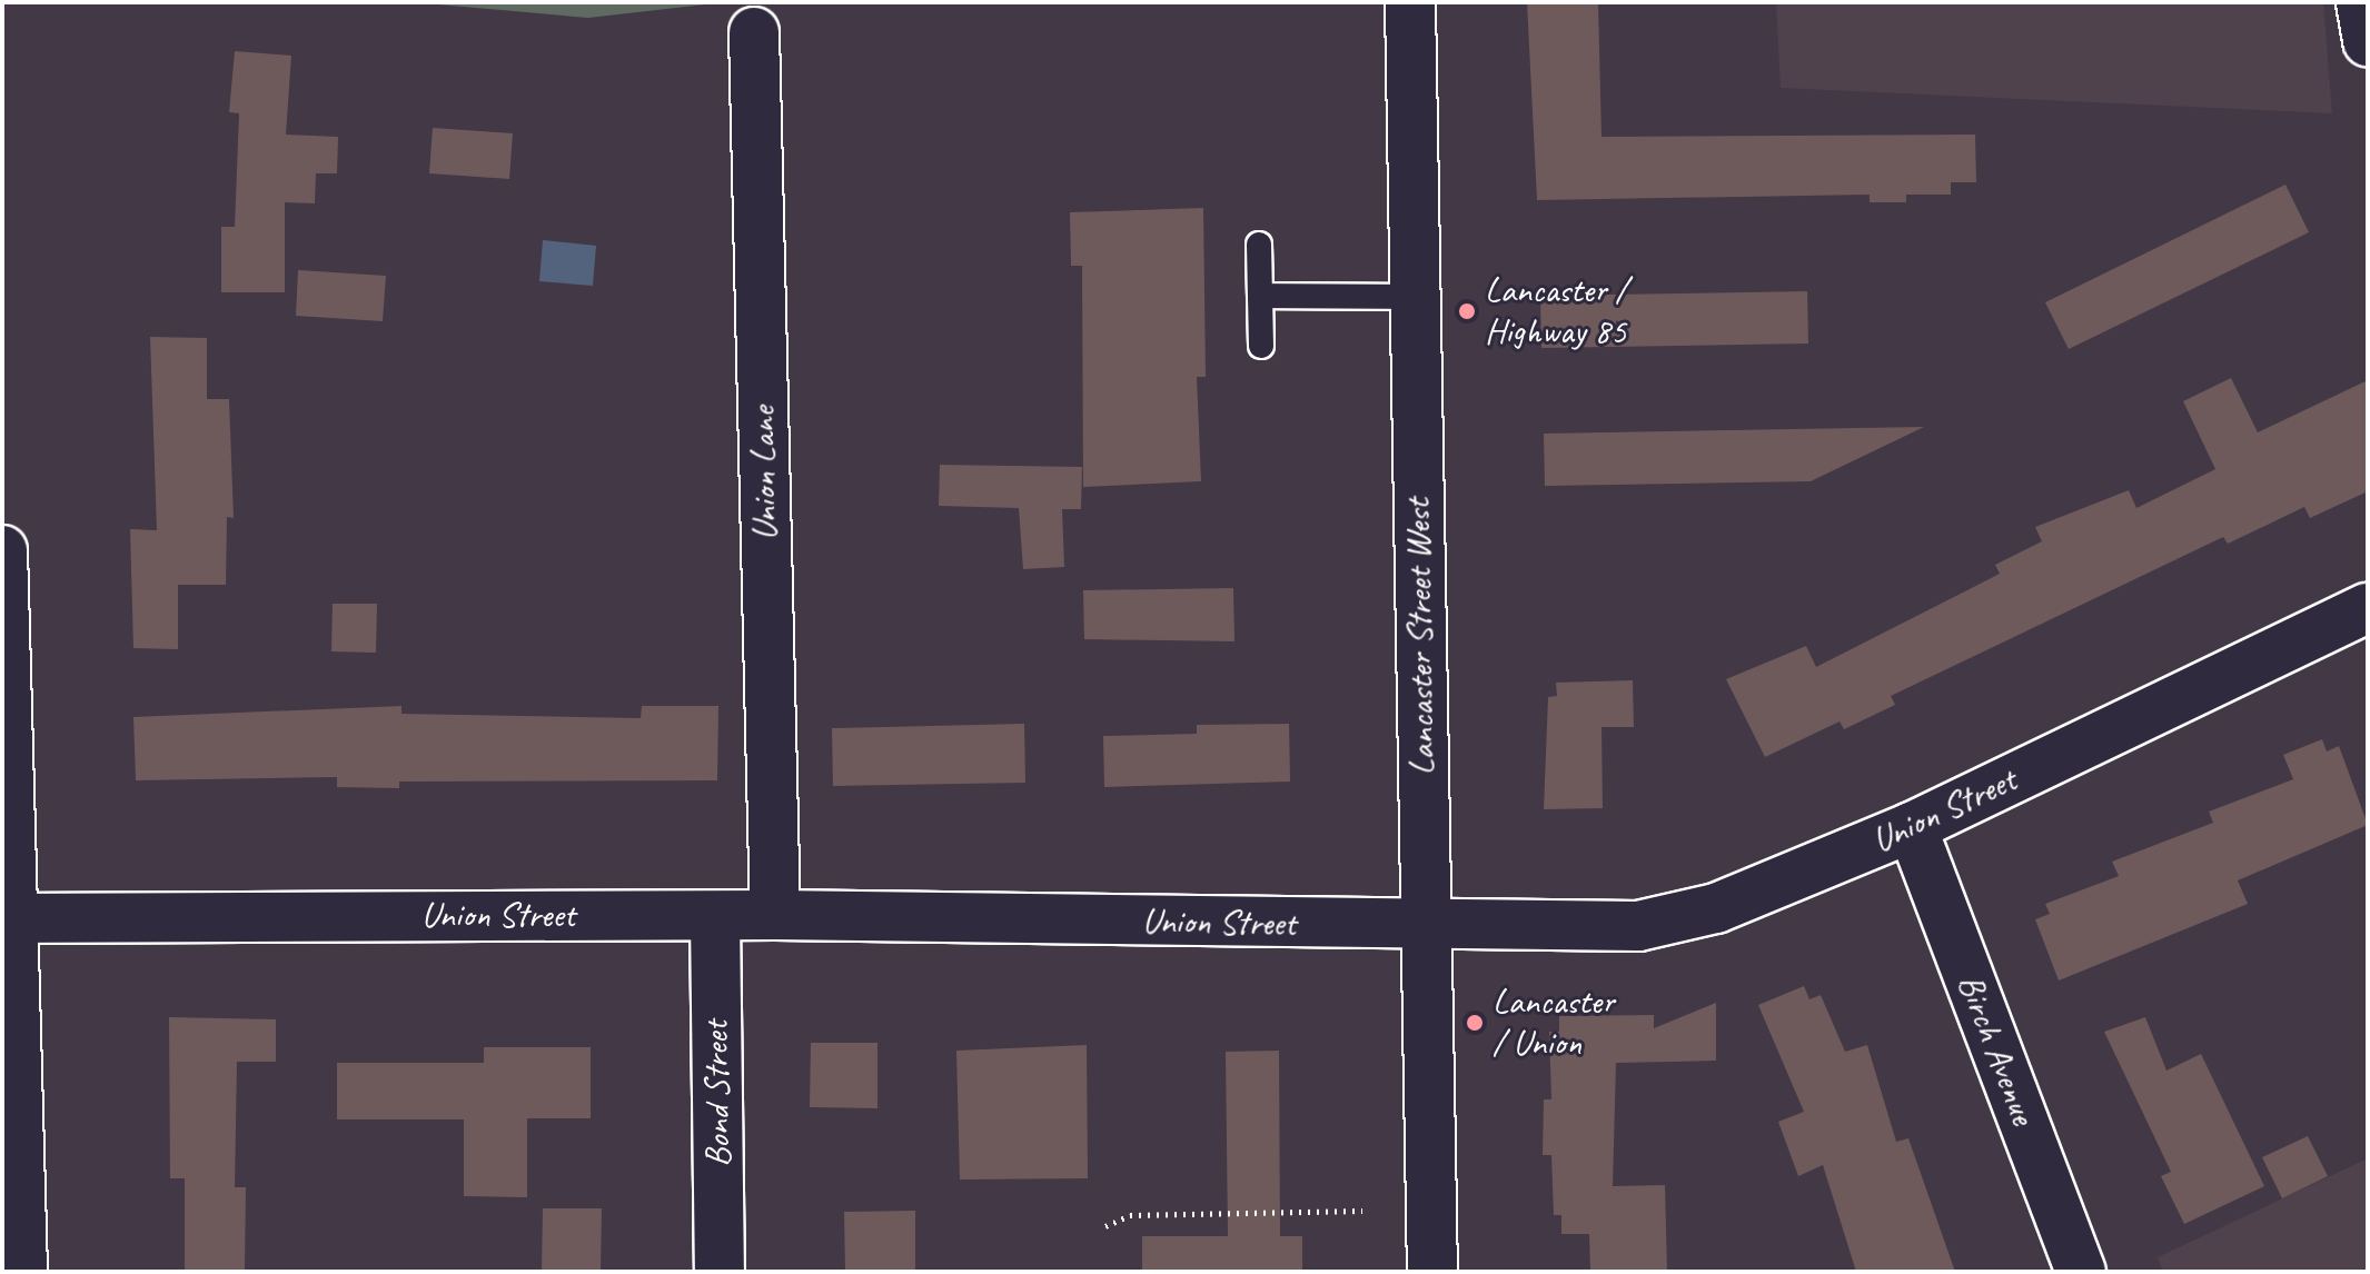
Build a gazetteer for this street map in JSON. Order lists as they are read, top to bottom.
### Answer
{
  "streets": {
    "street": [
      "Union Lane",
      "Lancaster Street West",
      "Union Street",
      "Birch Avenue",
      "Bond Street"
    ]
  },
  "crossings": [
    ["Union Lane", "Union Street"],
    ["Lancaster Street West", "Union Street"],
    ["Union Street", "Birch Avenue"],
    ["Union Street", "Bond Street"]
  ],
  "places": ["Lancaster / Highway 85", "Lancaster / Union"]
}
